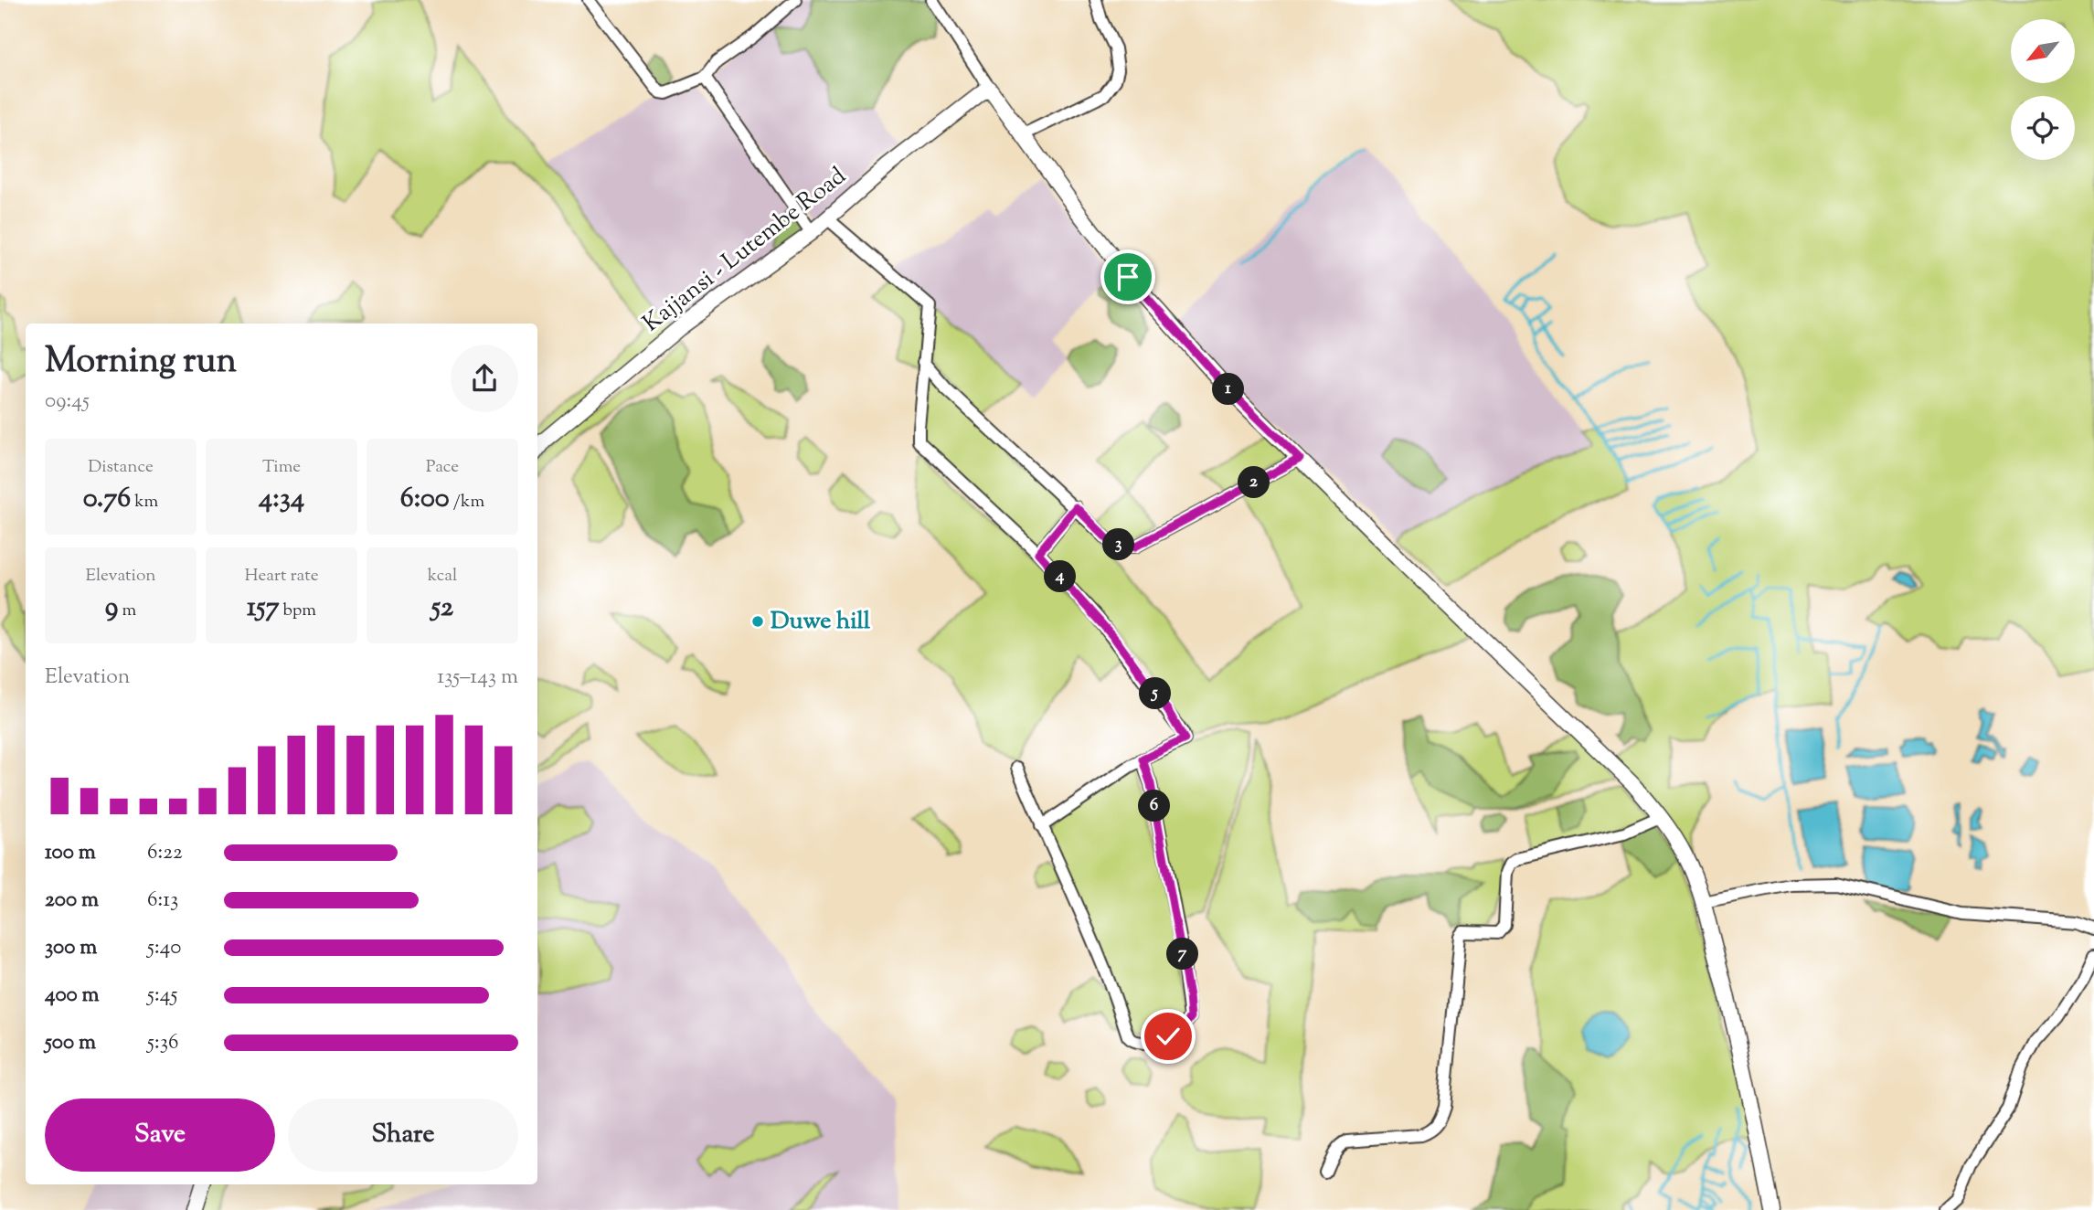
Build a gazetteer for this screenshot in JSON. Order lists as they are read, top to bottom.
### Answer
{
  "streets": {
    "street": ["Kajjansi - Lutembe Road"]
  },
  "places": ["Duwe hill"],
  "north": "bottom left",
  "page": {
    "heading": ["Morning run", "09:45"],
    "pins": [
      "1",
      "2",
      "3",
      "4",
      "5",
      "6",
      "7"
    ],
    "stats": [
      ["Distance", "0.76 km"],
      ["Time", "4:34"],
      ["Pace", "6:00 /km"],
      ["Elevation", "9 m"],
      ["Heart rate", "157 bpm"],
      ["kcal", "52"]
    ],
    "chart": ["Elevation", "135–143 m"],
    "list": [
      {
        "name": "100 m",
        "note": "6:22"
      },
      {
        "name": "200 m",
        "note": "6:13"
      },
      {
        "name": "300 m",
        "note": "5:40"
      },
      {
        "name": "400 m",
        "note": "5:45"
      },
      {
        "name": "500 m",
        "note": "5:36"
      }
    ],
    "buttons": ["Save", "Share"]
  }
}
